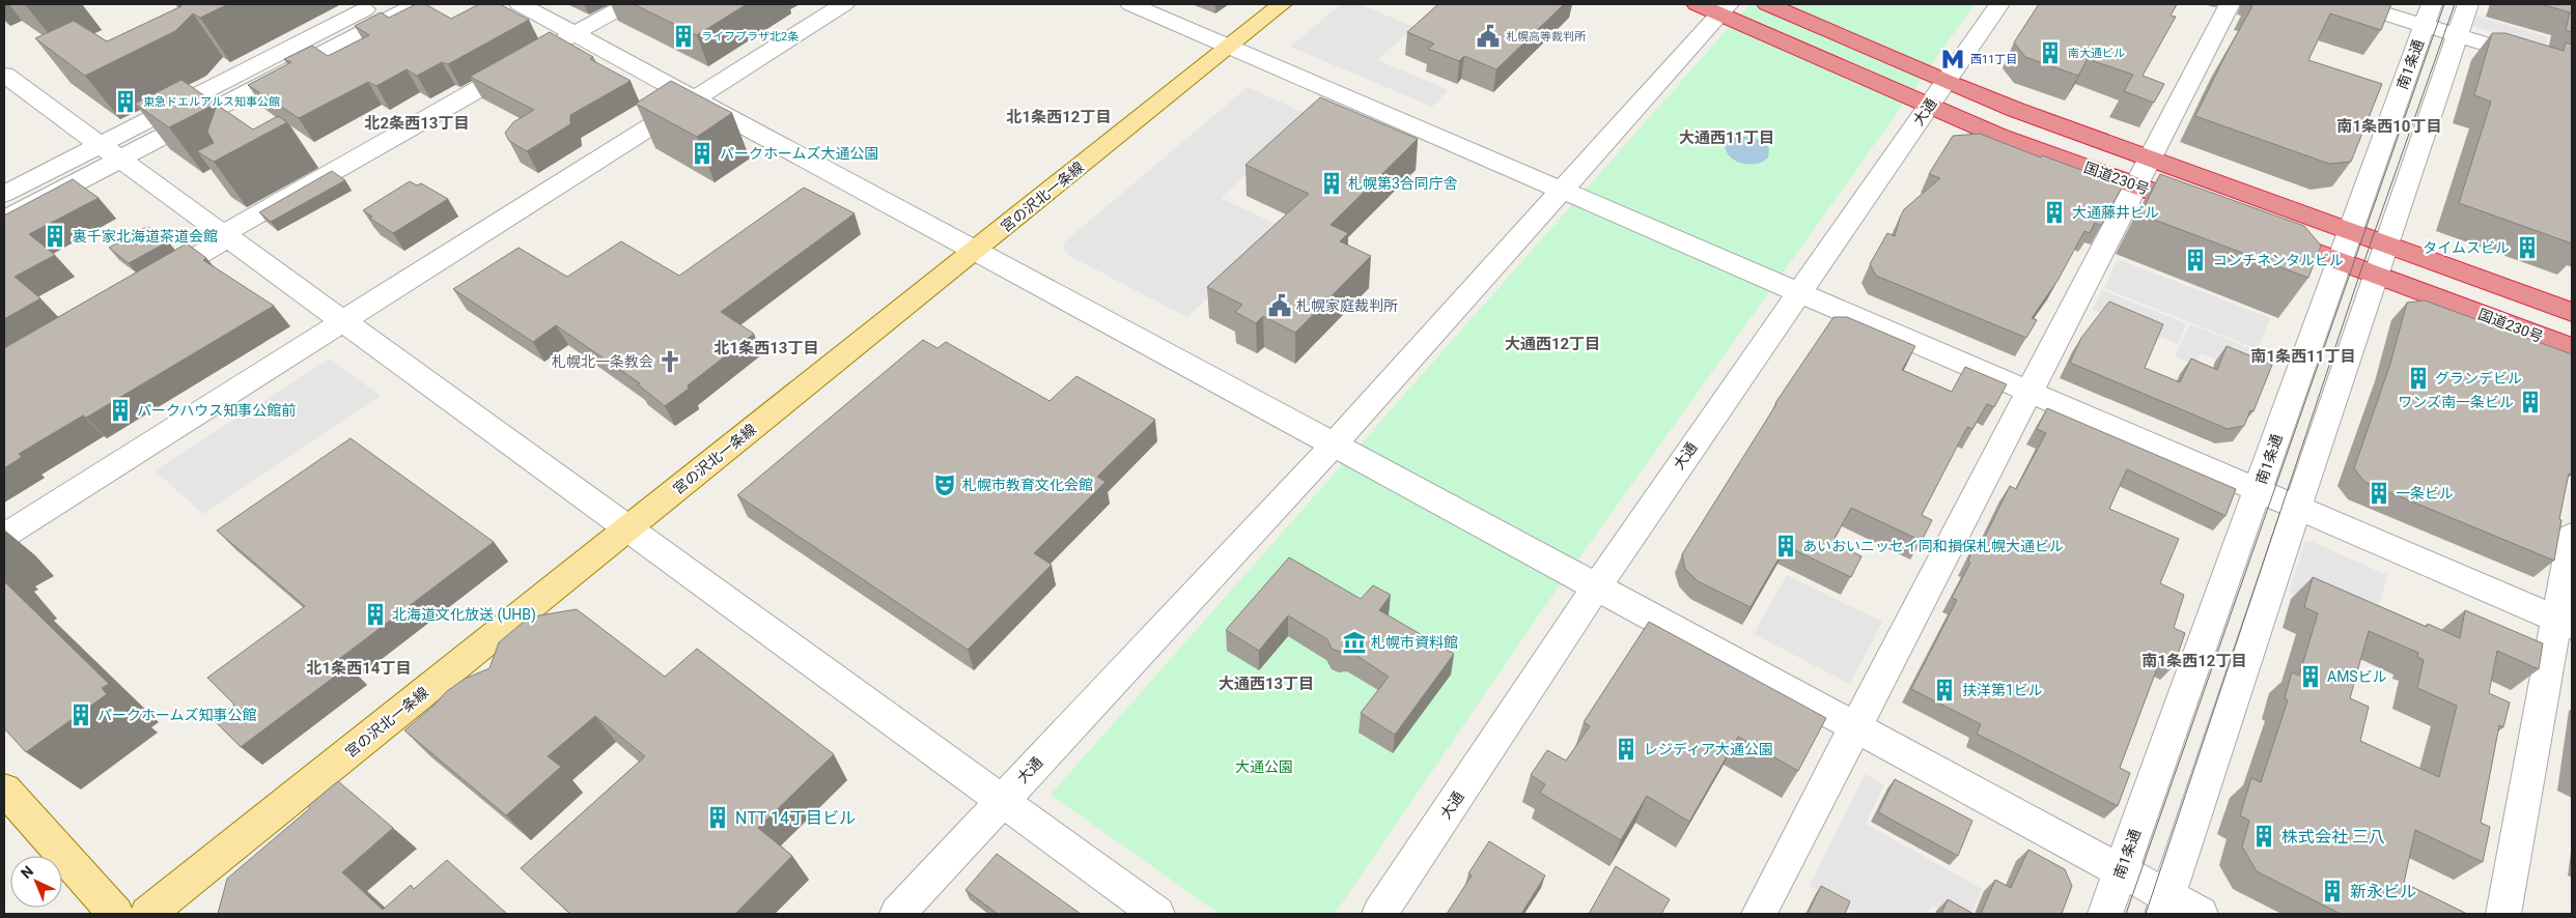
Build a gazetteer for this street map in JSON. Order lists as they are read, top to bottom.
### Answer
{
  "streets": {
    "highway": ["国道230号"],
    "main road": ["宮の沢北一条線"],
    "street": ["南1条通", "大通"]
  },
  "crossings": [
    ["南1条通", "国道230号"],
    ["大通", "国道230号"]
  ],
  "districts": [
    "北1条西12丁目",
    "北2条西13丁目",
    "南1条西10丁目",
    "大通西11丁目",
    "大通西12丁目",
    "北1条西13丁目",
    "南1条西11丁目",
    "南1条西12丁目",
    "北1条西14丁目",
    "大通西13丁目"
  ],
  "parks": ["大通公園"],
  "places": {
    "building": [
      "ライフプラザ北2条",
      "南大通ビル",
      "東急ドエルアルス知事公館",
      "パークホームズ大通公園",
      "札幌第3合同庁舎",
      "大通藤井ビル",
      "裏千家北海道茶道会館",
      "タイムスビル",
      "コンチネンタルビル",
      "グランデビル",
      "ワンズ南一条ビル",
      "パークハウス知事公館前",
      "一条ビル",
      "あいおいニッセイ同和損保札幌大通ビル",
      "北海道文化放送 (UHB)",
      "AMSビル",
      "扶洋第1ビル",
      "パークホームズ知事公館",
      "レジディア大通公園",
      "NTT 14丁目ビル",
      "株式会社 三八",
      "新永ビル"
    ],
    "public building": ["札幌高等裁判所", "札幌家庭裁判所"],
    "metro station": ["西11丁目"],
    "church": ["札幌北一条教会"],
    "theatre": ["札幌市教育文化会館"],
    "museum": ["札幌市資料館"]
  },
  "north": "top left"
}
